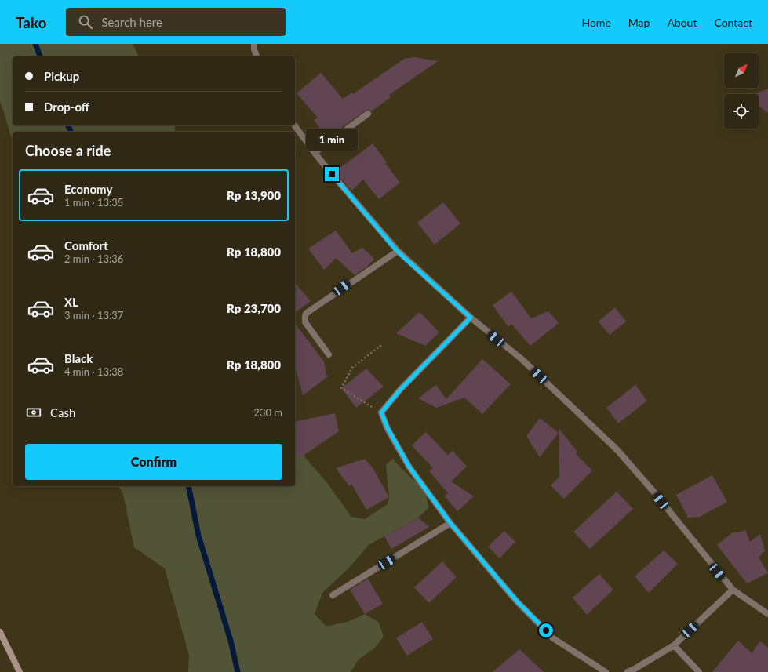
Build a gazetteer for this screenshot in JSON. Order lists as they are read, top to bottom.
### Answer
{
  "north": "top right",
  "page": {
    "header": "Tako",
    "search": "Search here",
    "nav": [
      "Home",
      "Map",
      "About",
      "Contact"
    ],
    "banner": ["Pickup", "Drop-off"],
    "bubble": "1 min",
    "heading": "Choose a ride",
    "list": [
      {
        "name": "Economy",
        "note": "1 min · 13:35",
        "value": "Rp 13,900"
      },
      {
        "name": "Comfort",
        "note": "2 min · 13:36",
        "value": "Rp 18,800"
      },
      {
        "name": "XL",
        "note": "3 min · 13:37",
        "value": "Rp 23,700"
      },
      {
        "name": "Black",
        "note": "4 min · 13:38",
        "value": "Rp 18,800"
      }
    ],
    "pay": ["Cash", "230 m"],
    "buttons": "Confirm"
  }
}
